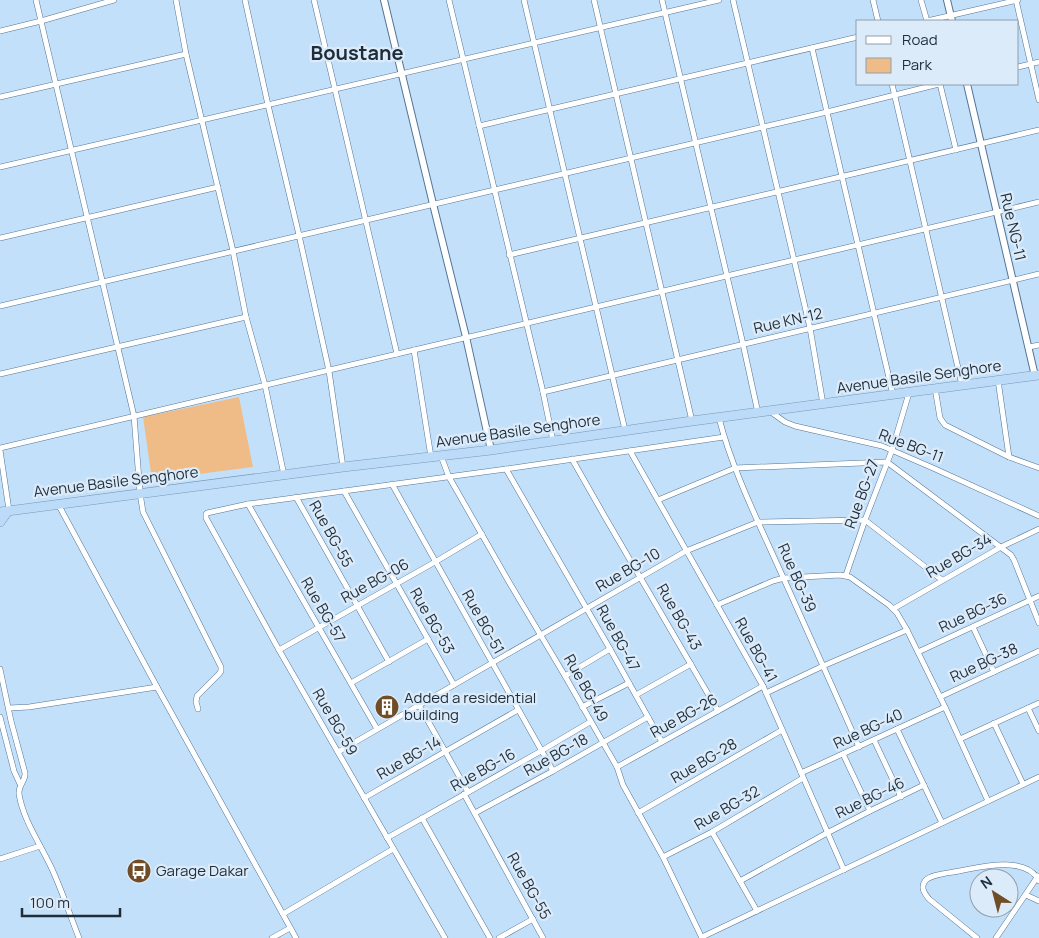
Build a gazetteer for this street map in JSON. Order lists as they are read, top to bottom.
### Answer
{
  "streets": {
    "highway": ["Avenue Basile Senghore"],
    "street": [
      "Rue NG-11",
      "Rue KN-12",
      "Rue BG-11",
      "Rue BG-27",
      "Rue BG-55",
      "Rue BG-34",
      "Rue BG-10",
      "Rue BG-39",
      "Rue BG-06",
      "Rue BG-57",
      "Rue BG-36",
      "Rue BG-43",
      "Rue BG-53",
      "Rue BG-51",
      "Rue BG-47",
      "Rue BG-41",
      "Rue BG-38",
      "Rue BG-49",
      "Rue BG-26",
      "Rue BG-59",
      "Rue BG-40",
      "Rue BG-18",
      "Rue BG-14",
      "Rue BG-28",
      "Rue BG-16",
      "Rue BG-46",
      "Rue BG-32"
    ]
  },
  "crossings": [
    ["Rue NG-11", "Rue KN-12"],
    ["Rue NG-11", "Avenue Basile Senghore"],
    ["Avenue Basile Senghore", "Rue BG-11"],
    ["Avenue Basile Senghore", "Rue BG-27"],
    ["Avenue Basile Senghore", "Rue BG-39"],
    ["Avenue Basile Senghore", "Rue BG-49"],
    ["Rue BG-11", "Rue BG-27"],
    ["Rue BG-27", "Rue BG-10"],
    ["Rue BG-55", "Rue BG-10"],
    ["Rue BG-55", "Rue BG-06"],
    ["Rue BG-55", "Rue BG-18"],
    ["Rue BG-55", "Rue BG-14"],
    ["Rue BG-55", "Rue BG-16"],
    ["Rue BG-10", "Rue BG-39"],
    ["Rue BG-10", "Rue BG-57"],
    ["Rue BG-10", "Rue BG-43"],
    ["Rue BG-10", "Rue BG-53"],
    ["Rue BG-10", "Rue BG-51"],
    ["Rue BG-10", "Rue BG-47"],
    ["Rue BG-10", "Rue BG-41"],
    ["Rue BG-10", "Rue BG-49"],
    ["Rue BG-10", "Rue BG-59"],
    ["Rue BG-39", "Rue BG-40"],
    ["Rue BG-06", "Rue BG-57"],
    ["Rue BG-06", "Rue BG-53"],
    ["Rue BG-06", "Rue BG-51"],
    ["Rue BG-06", "Rue BG-49"],
    ["Rue BG-06", "Rue BG-59"],
    ["Rue BG-57", "Rue BG-59"],
    ["Rue BG-43", "Rue BG-26"],
    ["Rue BG-51", "Rue BG-18"],
    ["Rue BG-51", "Rue BG-14"],
    ["Rue BG-51", "Rue BG-16"],
    ["Rue BG-47", "Rue BG-26"],
    ["Rue BG-47", "Rue BG-18"],
    ["Rue BG-41", "Rue BG-26"],
    ["Rue BG-41", "Rue BG-40"],
    ["Rue BG-41", "Rue BG-28"],
    ["Rue BG-41", "Rue BG-46"],
    ["Rue BG-41", "Rue BG-32"],
    ["Rue BG-49", "Rue BG-26"],
    ["Rue BG-49", "Rue BG-18"],
    ["Rue BG-49", "Rue BG-28"],
    ["Rue BG-49", "Rue BG-16"],
    ["Rue BG-49", "Rue BG-32"],
    ["Rue BG-59", "Rue BG-14"],
    ["Rue BG-59", "Rue BG-16"],
    ["Rue BG-40", "Rue BG-32"]
  ],
  "districts": ["Boustane"],
  "places": {
    "building": ["Added a residential building"],
    "bus stop": ["Garage Dakar"]
  },
  "legend": ["Road", "Park"],
  "scale_bar": "100 m",
  "north": "top left"
}
